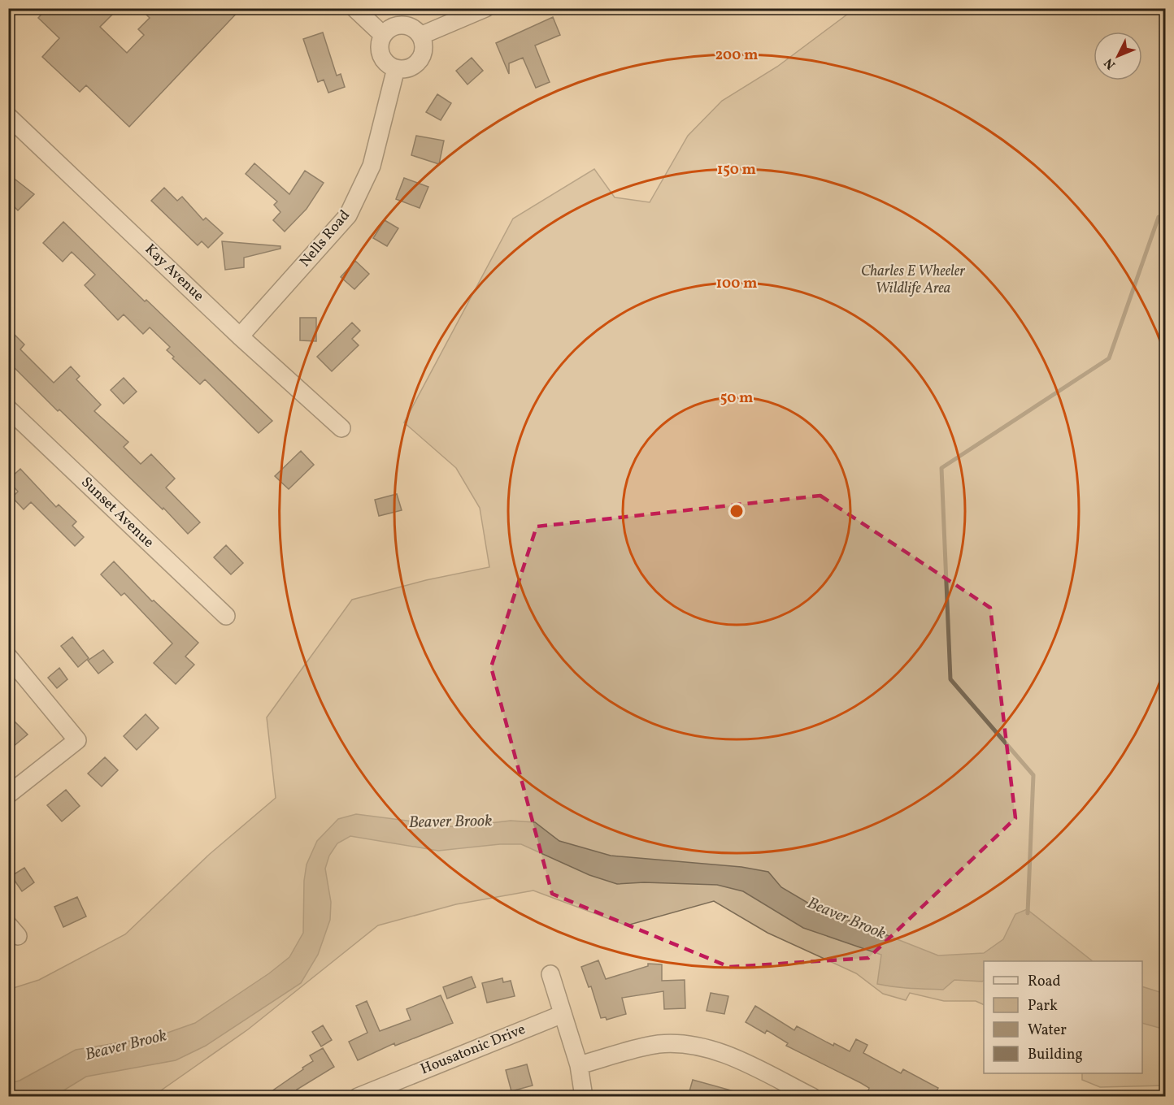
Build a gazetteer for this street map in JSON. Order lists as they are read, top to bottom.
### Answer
{
  "streets": {
    "street": [
      "Nells Road",
      "Kay Avenue",
      "Sunset Avenue",
      "Housatonic Drive"
    ]
  },
  "crossings": [
    ["Nells Road", "Kay Avenue"]
  ],
  "water": ["Beaver Brook"],
  "parks": ["Charles E Wheeler Wildlife Area"],
  "legend": [
    "Road",
    "Park",
    "Water",
    "Building"
  ],
  "north": "bottom left",
  "rings": [
    "200 m",
    "150 m",
    "100 m",
    "50 m"
  ]
}
